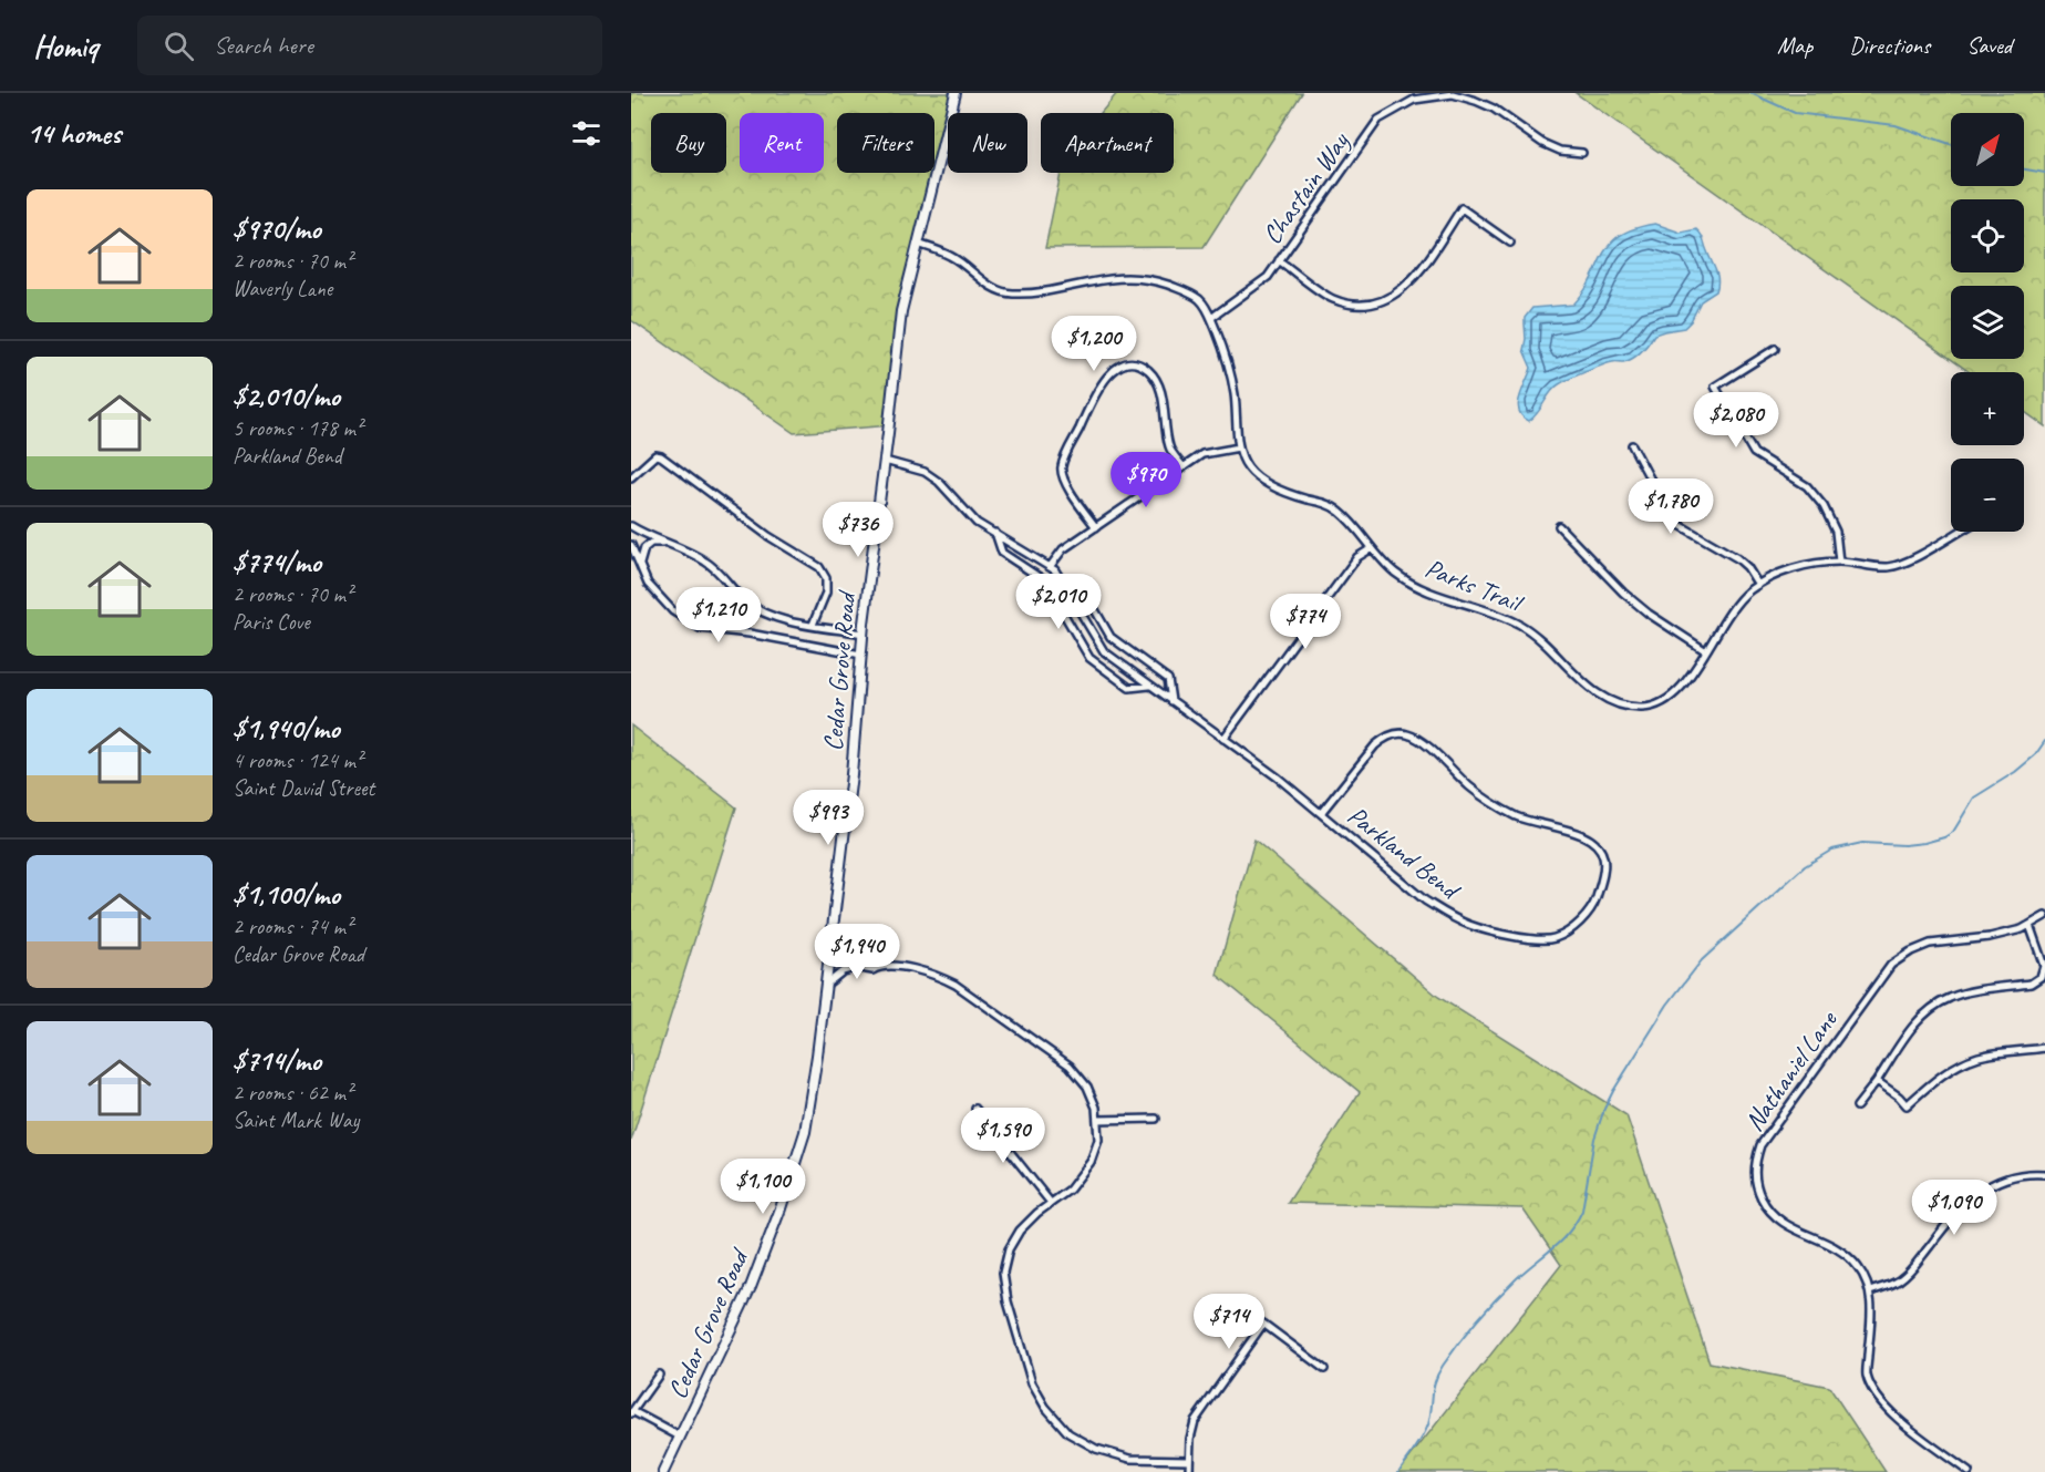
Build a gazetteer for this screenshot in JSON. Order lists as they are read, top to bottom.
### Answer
{
  "streets": {
    "main road": ["Cedar Grove Road"],
    "street": [
      "Chastain Way",
      "Parks Trail",
      "Parkland Bend",
      "Nathaniel Lane"
    ]
  },
  "crossings": [
    ["Chastain Way", "Parks Trail"],
    ["Parks Trail", "Cedar Grove Road"],
    ["Cedar Grove Road", "Parkland Bend"]
  ],
  "north": "top right",
  "page": {
    "header": "Homiq",
    "search": "Search here",
    "nav": ["Map", "Directions", "Saved"],
    "heading": "14 homes",
    "map_buttons": ["+", "−"],
    "chip": [
      "Buy",
      "Rent",
      "Filters",
      "New",
      "Apartment"
    ],
    "list": [
      {
        "name": "$970/mo",
        "note": "2 rooms · 70 m² · Waverly Lane"
      },
      {
        "name": "$2,010/mo",
        "note": "5 rooms · 178 m² · Parkland Bend"
      },
      {
        "name": "$774/mo",
        "note": "2 rooms · 70 m² · Paris Cove"
      },
      {
        "name": "$1,940/mo",
        "note": "4 rooms · 124 m² · Saint David Street"
      },
      {
        "name": "$1,100/mo",
        "note": "2 rooms · 74 m² · Cedar Grove Road"
      },
      {
        "name": "$714/mo",
        "note": "2 rooms · 62 m² · Saint Mark Way"
      }
    ],
    "price": [
      "$1,200",
      "$2,080",
      "$970",
      "$1,780",
      "$736",
      "$2,010",
      "$1,210",
      "$774",
      "$993",
      "$1,940",
      "$1,590",
      "$1,100",
      "$1,090",
      "$714"
    ]
  }
}
